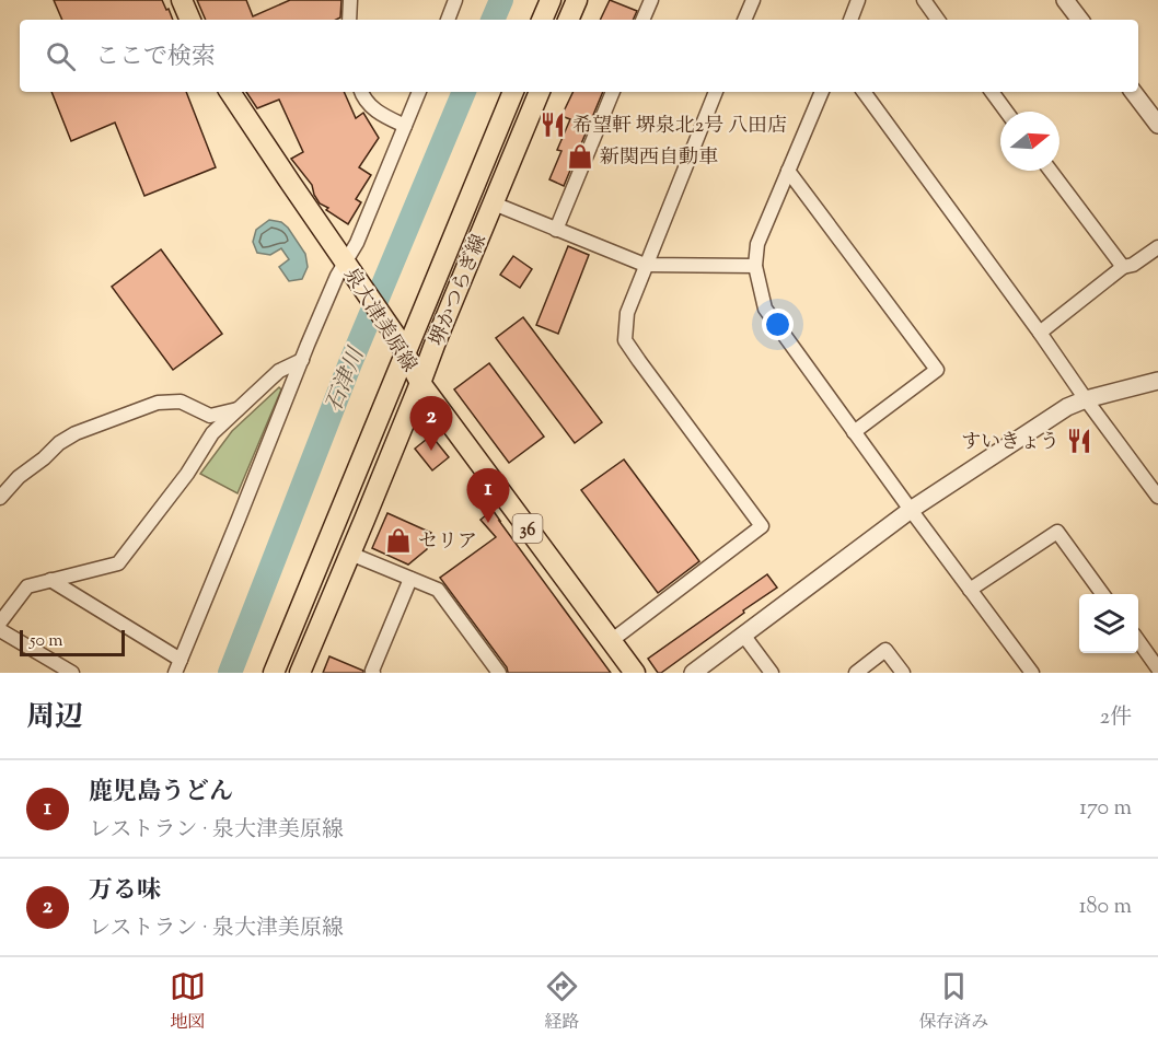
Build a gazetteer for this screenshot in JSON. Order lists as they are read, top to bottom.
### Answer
{
  "streets": {
    "main road": ["堺かつらぎ線", "泉大津美原線", "36"]
  },
  "crossings": [
    ["堺かつらぎ線", "泉大津美原線"]
  ],
  "water": ["石津川"],
  "places": {
    "restaurant": ["希望軒 堺泉北2号 八田店", "すいきょう"],
    "shop": ["新関西自動車", "セリア"]
  },
  "scale_bar": "50 m",
  "north": "right",
  "page": {
    "search": "ここで検索",
    "pins": ["2", "1"],
    "scale": "50 m",
    "heading": ["周辺", "2件"],
    "list": [
      {
        "mark": "1",
        "name": "鹿児島うどん",
        "note": "レストラン · 泉大津美原線",
        "value": "170 m"
      },
      {
        "mark": "2",
        "name": "万る味",
        "note": "レストラン · 泉大津美原線",
        "value": "180 m"
      }
    ],
    "nav": ["地図", "経路", "保存済み"]
  }
}
